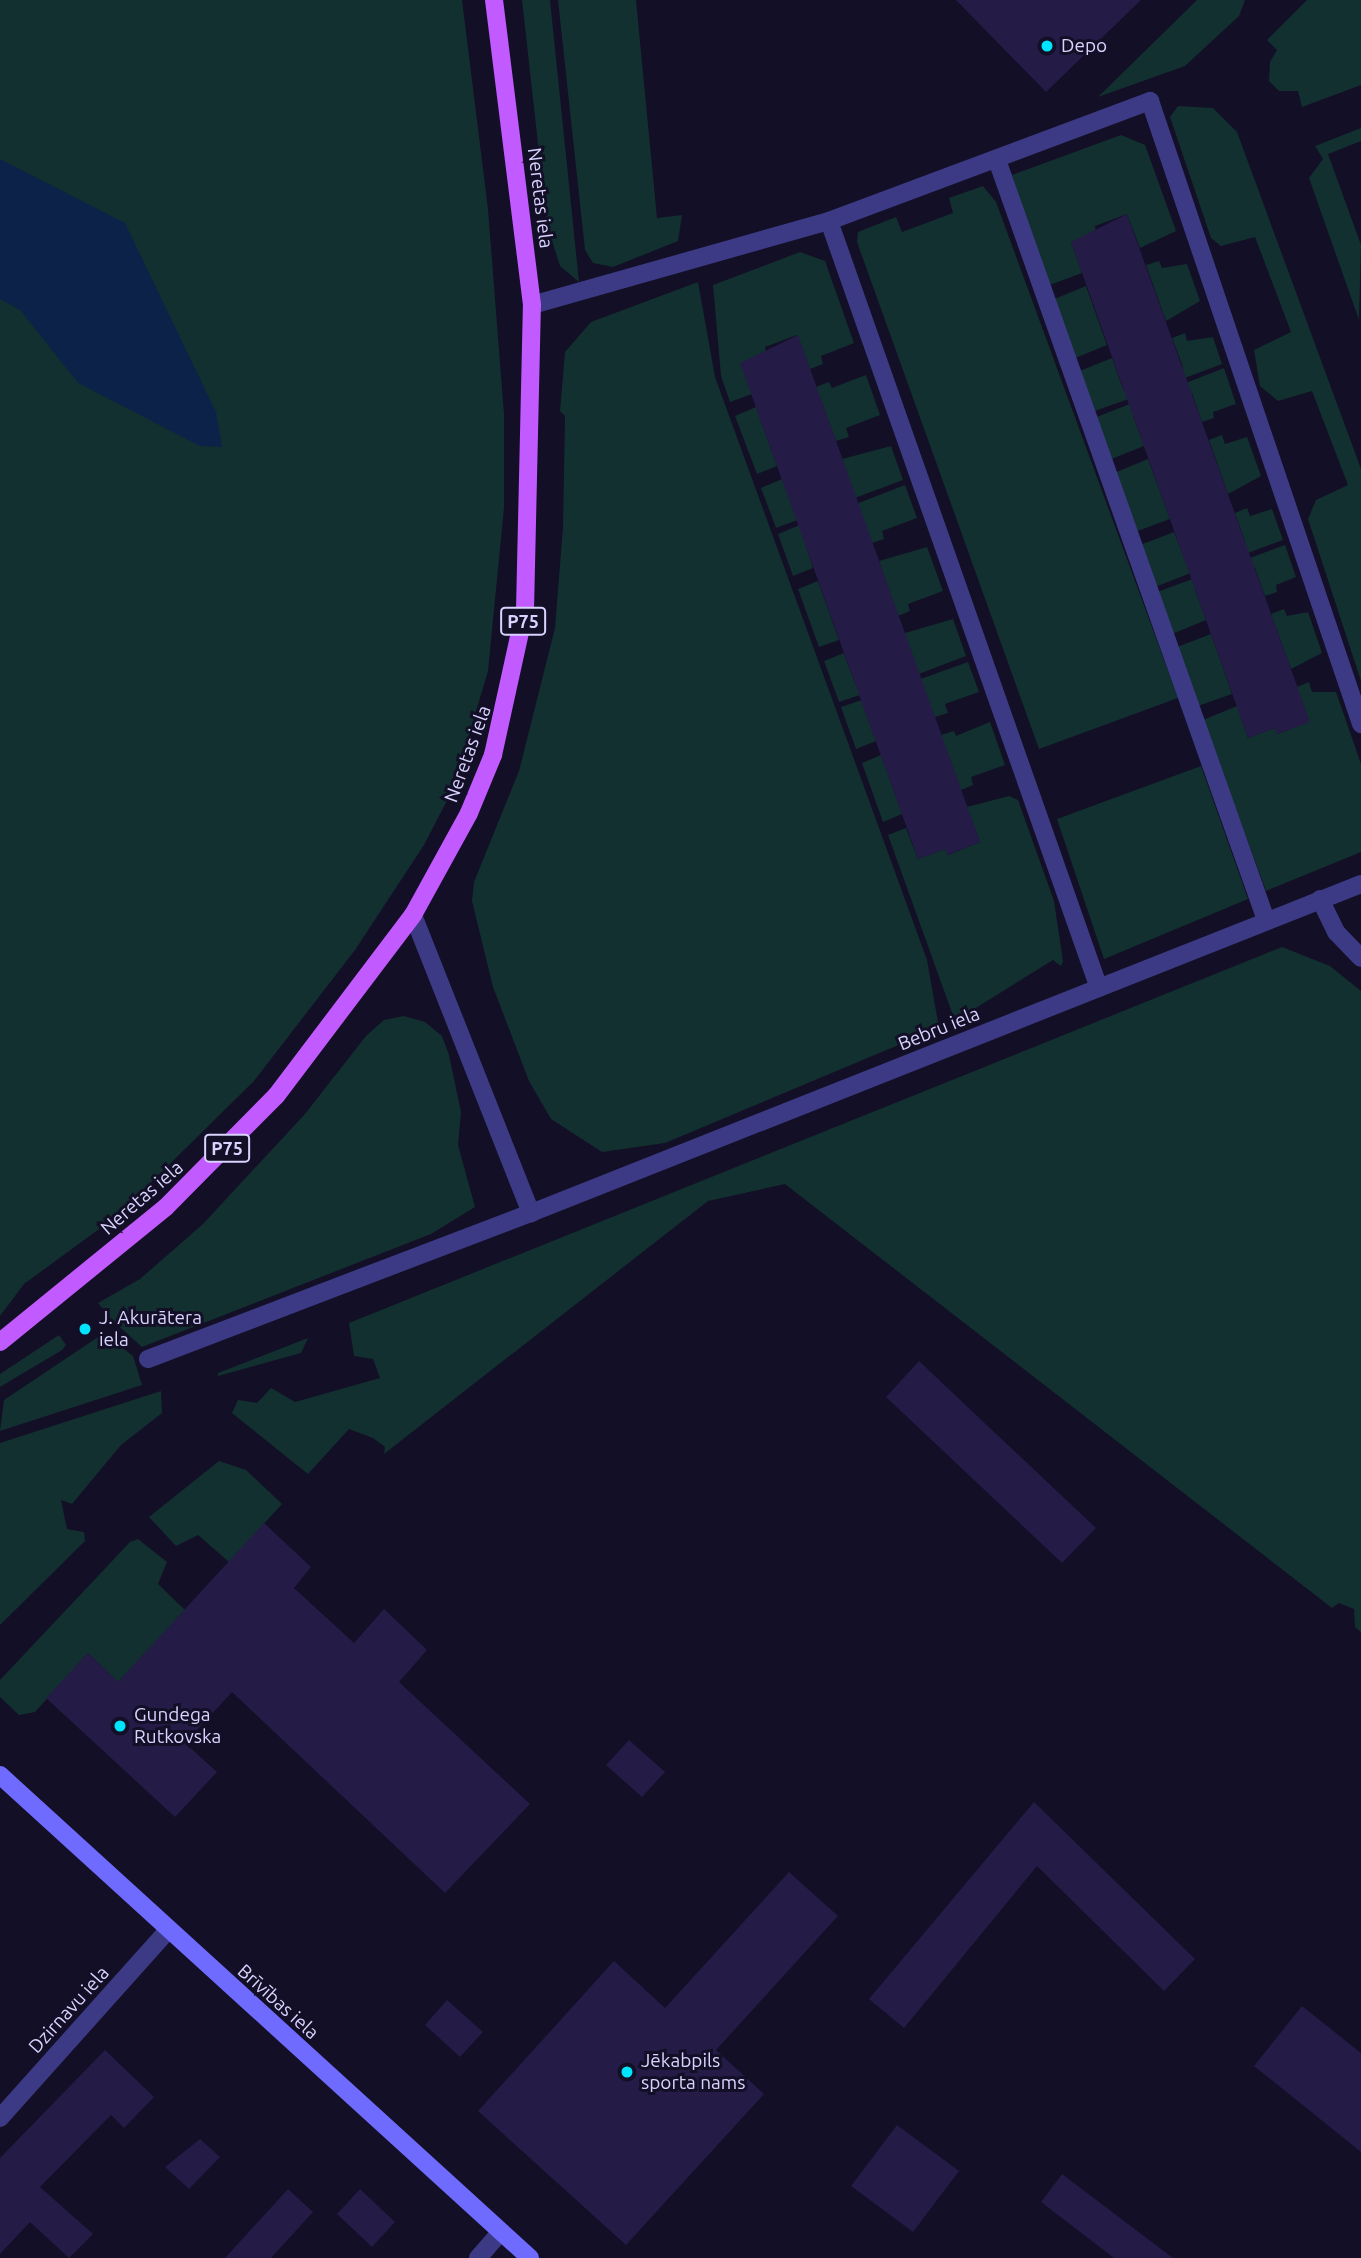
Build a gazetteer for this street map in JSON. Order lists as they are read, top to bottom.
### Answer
{
  "streets": {
    "main road": ["Neretas iela", "P75", "Brīvības iela"],
    "street": ["Bebru iela", "Dzirnavu iela"]
  },
  "crossings": [
    ["Brīvības iela", "Dzirnavu iela"]
  ],
  "places": [
    "Depo",
    "J. Akurātera iela",
    "Gundega Rutkovska",
    "Jēkabpils sporta nams"
  ]
}
